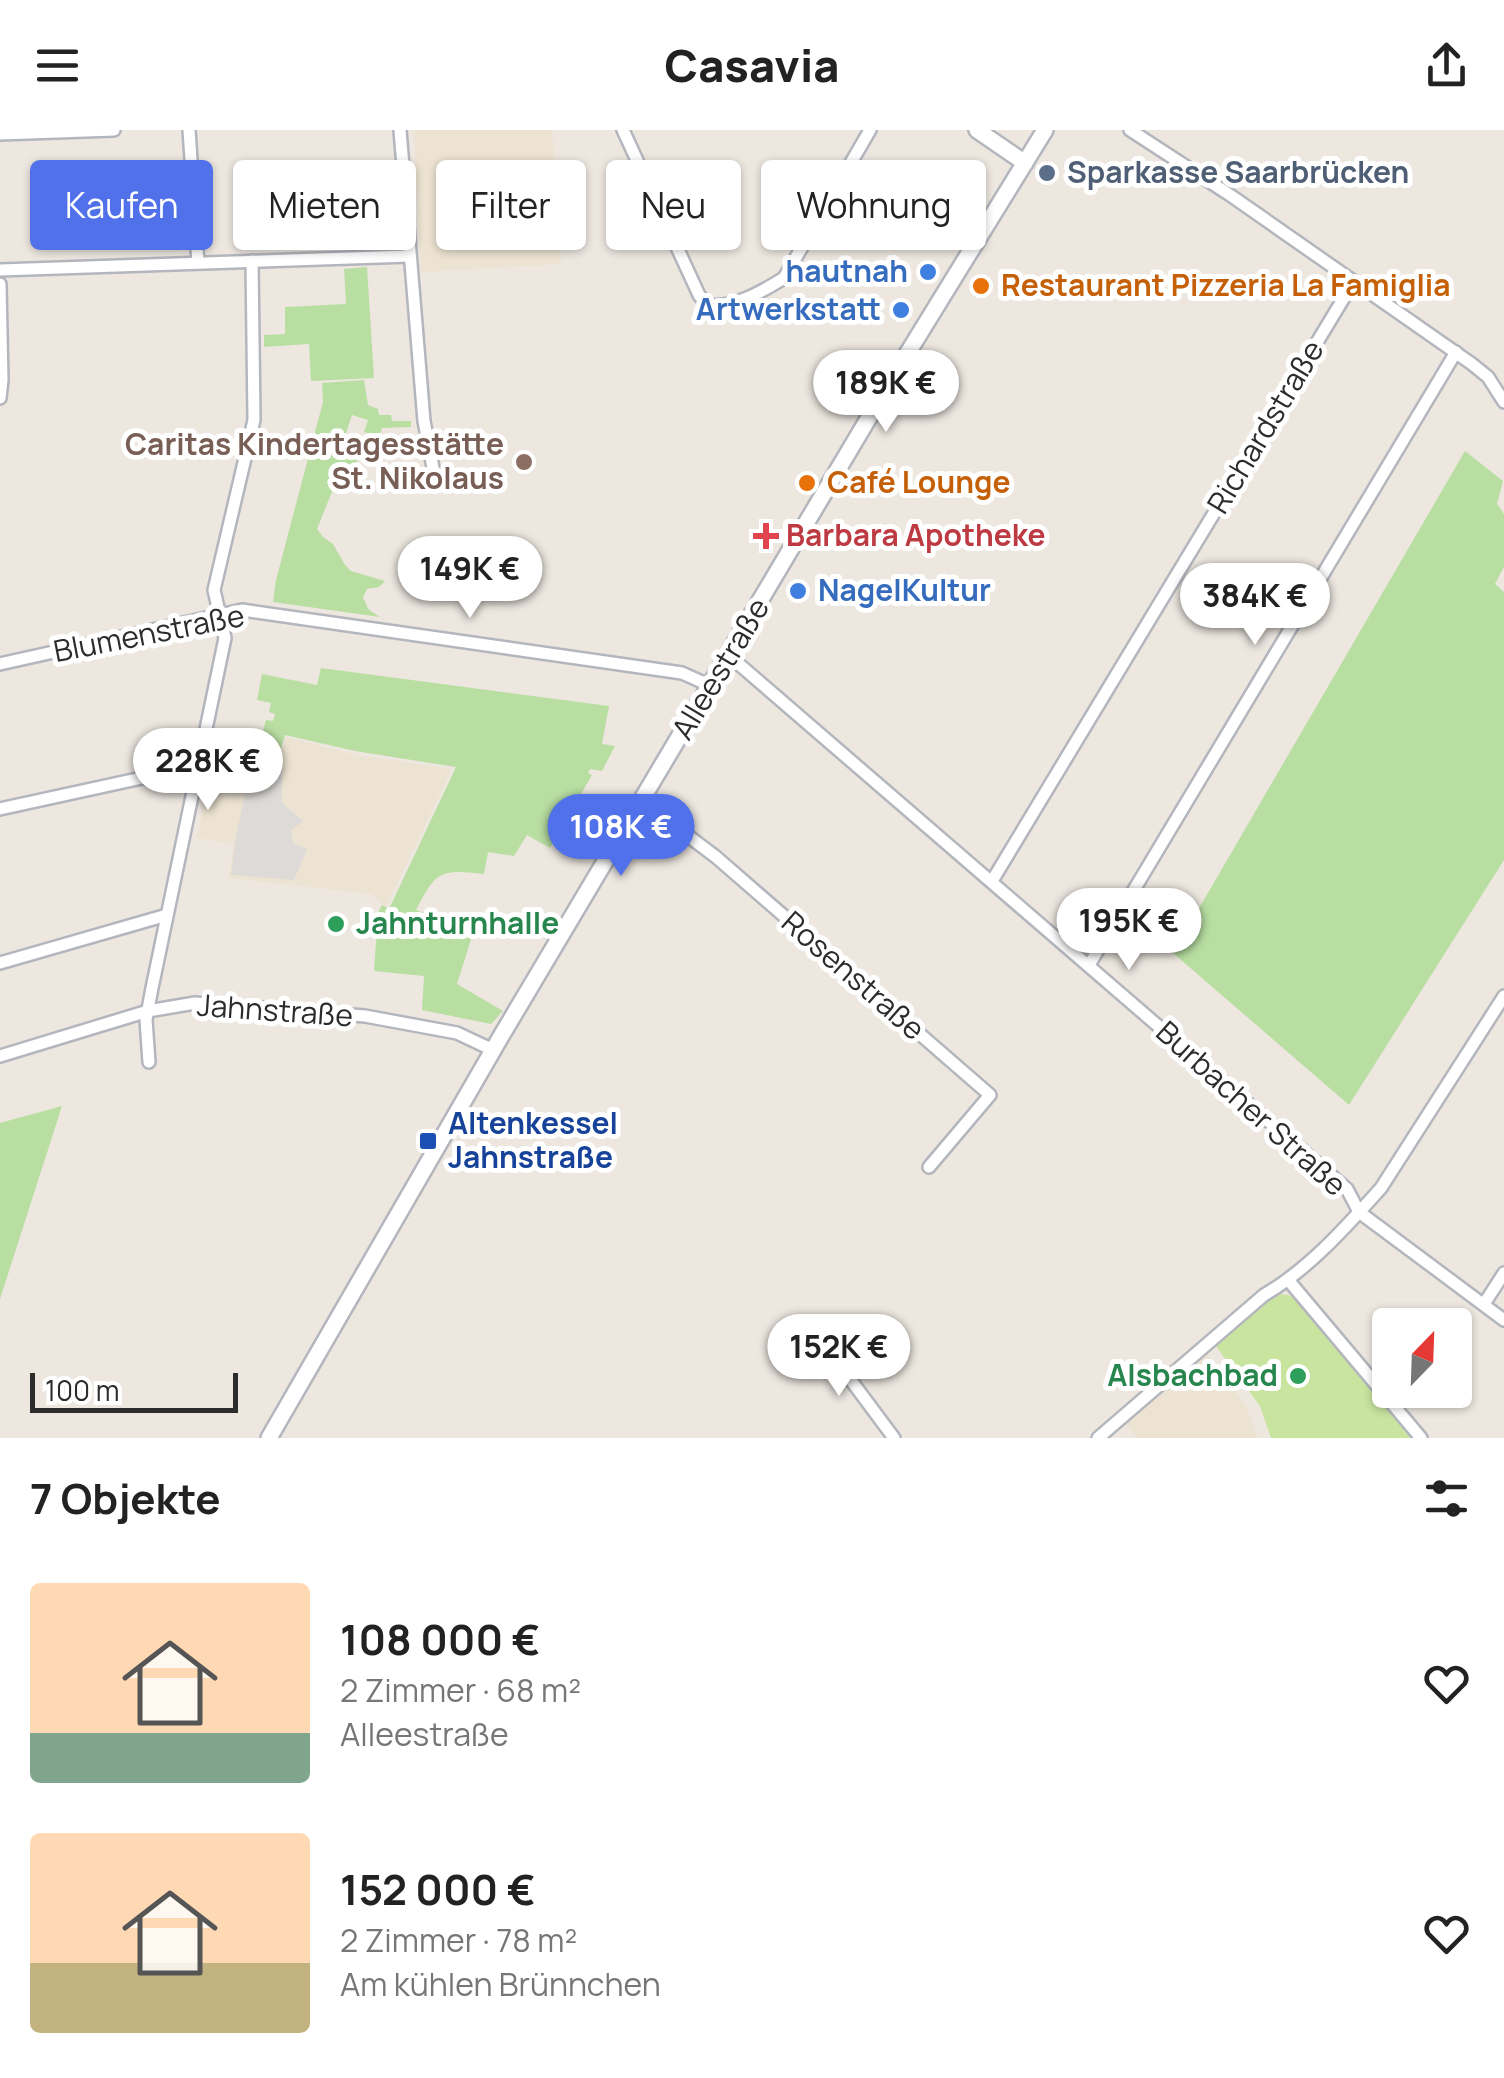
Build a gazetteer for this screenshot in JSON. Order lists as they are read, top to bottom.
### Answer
{
  "streets": {
    "street": [
      "Richardstraße",
      "Blumenstraße",
      "Alleestraße",
      "Rosenstraße",
      "Jahnstraße",
      "Burbacher Straße"
    ]
  },
  "crossings": [
    ["Richardstraße", "Burbacher Straße"],
    ["Blumenstraße", "Alleestraße"],
    ["Alleestraße", "Rosenstraße"],
    ["Alleestraße", "Jahnstraße"],
    ["Alleestraße", "Burbacher Straße"]
  ],
  "places": {
    "other": [
      "Sparkasse Saarbrücken",
      "hautnah",
      "Restaurant Pizzeria La Famiglia",
      "Artwerkstatt",
      "Caritas Kindertagesstätte St. Nikolaus",
      "Café Lounge",
      "NagelKultur",
      "Jahnturnhalle",
      "Alsbachbad"
    ],
    "health": ["Barbara Apotheke"],
    "transit": ["Altenkessel Jahnstraße"]
  },
  "scale_bar": "100 m",
  "north": "top right",
  "page": {
    "header": "Casavia",
    "chip": [
      "Kaufen",
      "Mieten",
      "Filter",
      "Neu",
      "Wohnung"
    ],
    "price": [
      "189K €",
      "149K €",
      "384K €",
      "228K €",
      "108K €",
      "195K €",
      "152K €"
    ],
    "scale": "100 m",
    "heading": "7 Objekte",
    "list": [
      {
        "name": "108 000 €",
        "note": "2 Zimmer · 68 m² · Alleestraße"
      },
      {
        "name": "152 000 €",
        "note": "2 Zimmer · 78 m² · Am kühlen Brünnchen"
      }
    ]
  }
}
